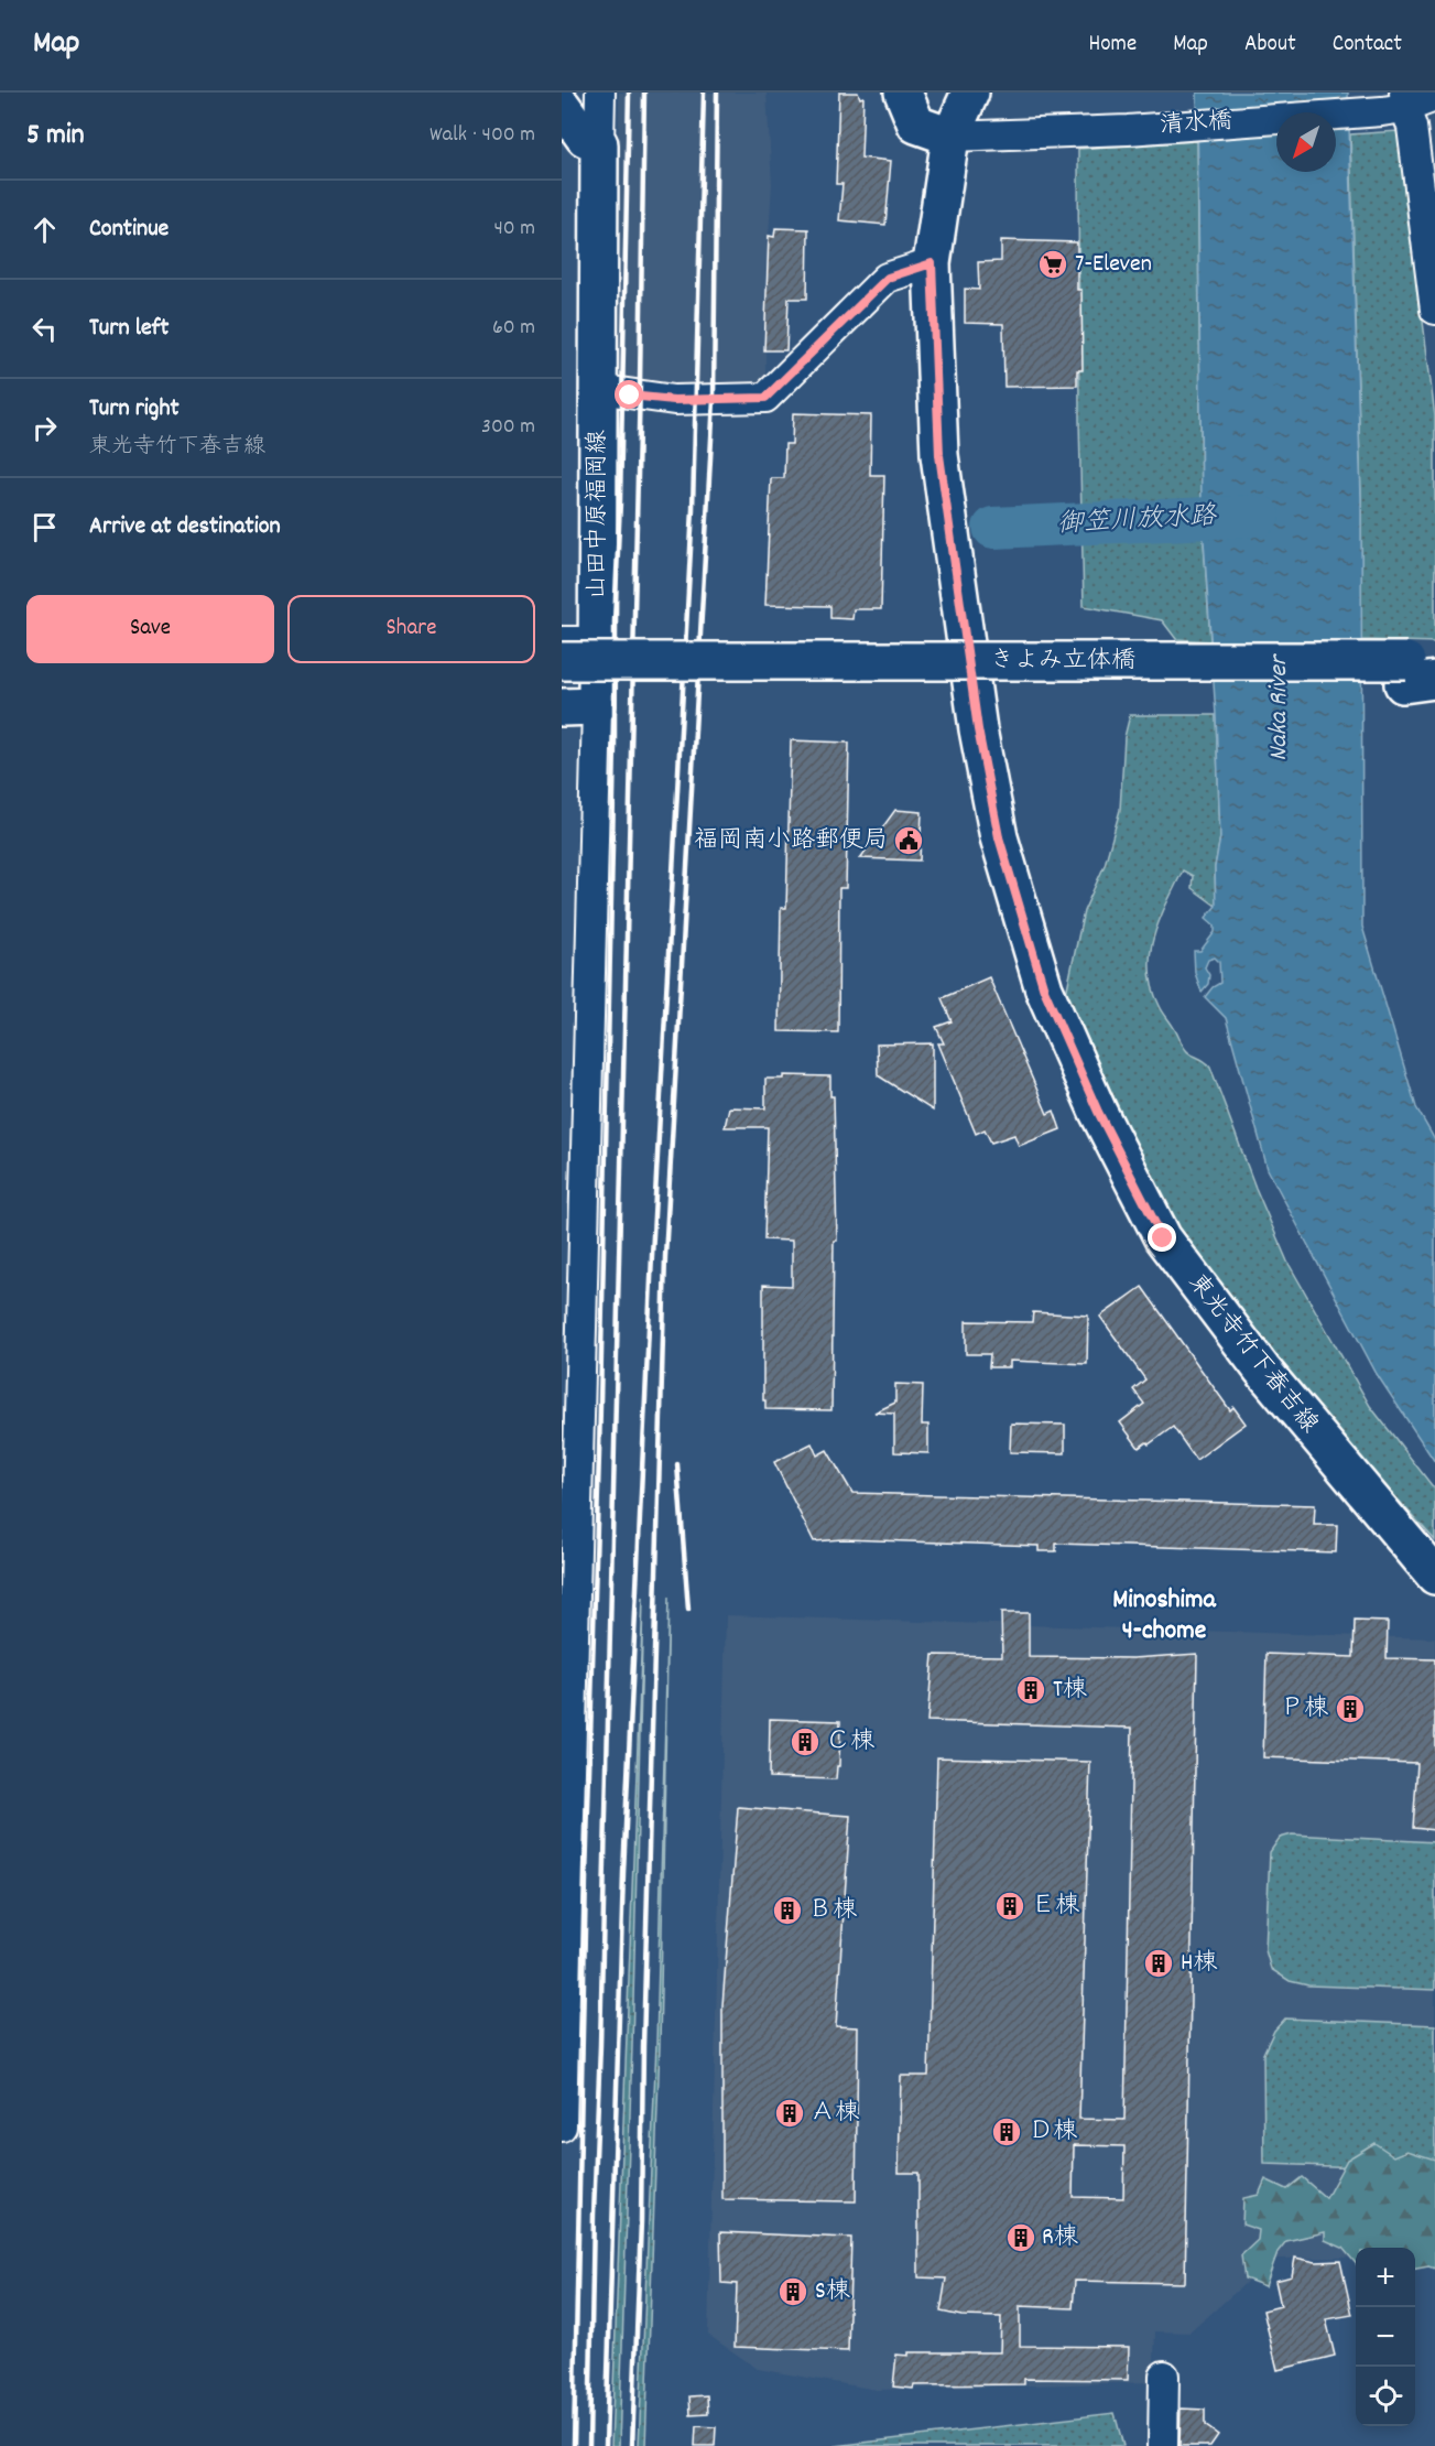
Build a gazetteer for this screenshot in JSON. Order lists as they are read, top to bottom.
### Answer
{
  "streets": {
    "main road": ["山田中原福岡線", "きよみ立体橋", "東光寺竹下春吉線"],
    "street": ["清水橋"]
  },
  "crossings": [
    ["清水橋", "東光寺竹下春吉線"]
  ],
  "districts": ["Minoshima 4-chome"],
  "water": ["御笠川放水路", "Naka River"],
  "places": {
    "supermarket": ["7-Eleven"],
    "public building": ["福岡南小路郵便局"],
    "building": [
      "T棟",
      "Ｐ棟",
      "Ｃ棟",
      "Ｅ棟",
      "Ｂ棟",
      "H棟",
      "Ａ棟",
      "Ｄ棟",
      "R棟",
      "S棟"
    ]
  },
  "north": "bottom left",
  "page": {
    "header": "Map",
    "nav": [
      "Home",
      "Map",
      "About",
      "Contact"
    ],
    "heading": ["5 min", "Walk · 400 m"],
    "list": [
      ["Continue", "40 m"],
      ["Turn left", "60 m"],
      ["Turn right", "東光寺竹下春吉線", "300 m"],
      "Arrive at destination"
    ],
    "buttons": ["Save", "Share"],
    "map_buttons": ["+", "−"]
  }
}
